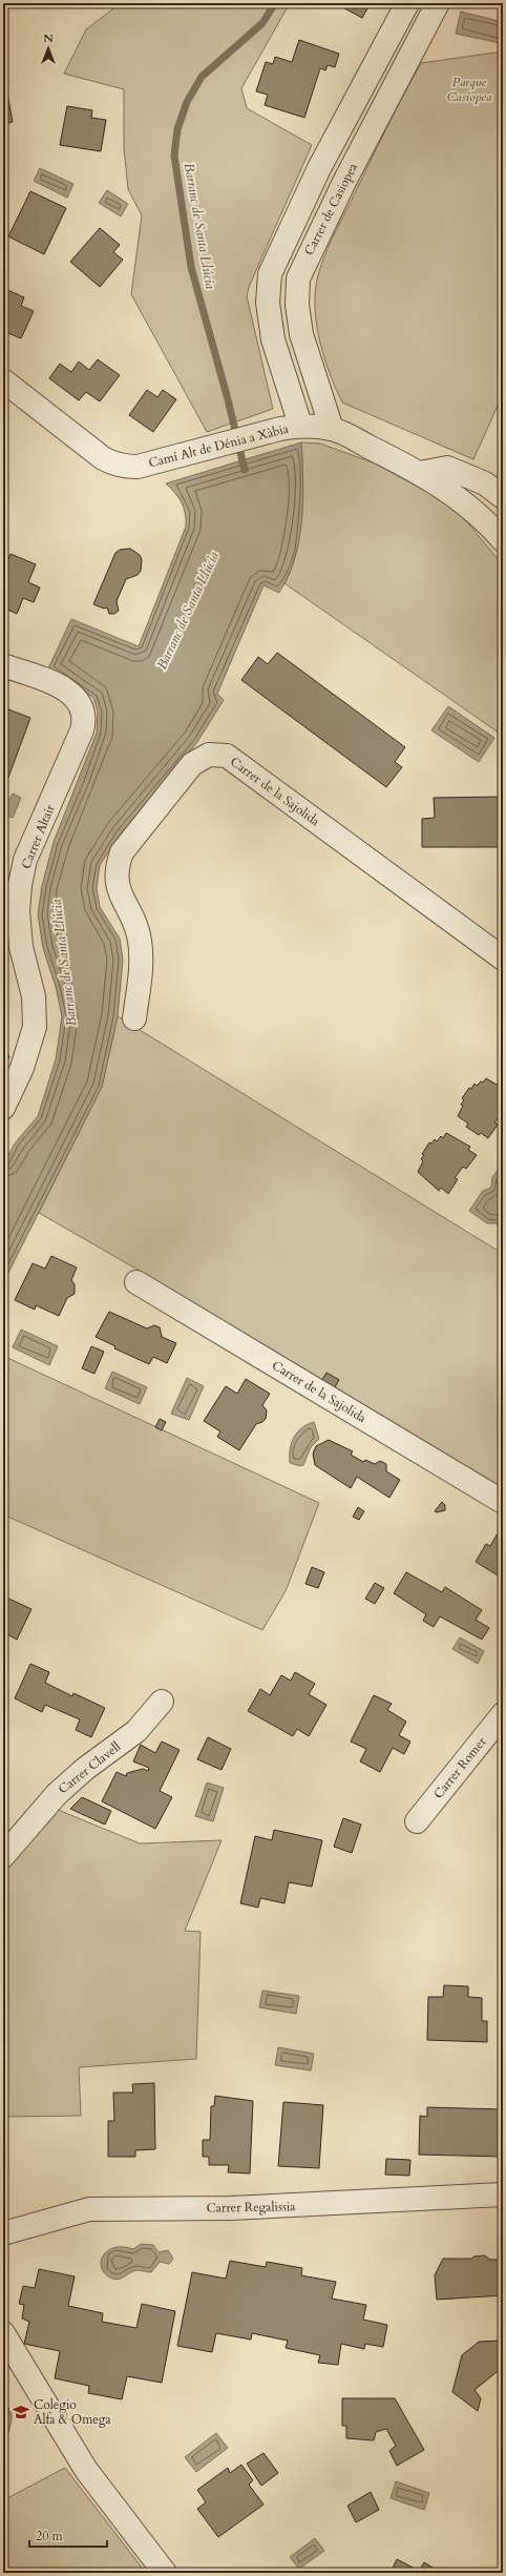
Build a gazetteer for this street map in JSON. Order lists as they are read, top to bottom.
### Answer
{
  "streets": {
    "street": [
      "Carrer de Casiopea",
      "Camí Alt de Dénia a Xàbia",
      "Carrer de la Sajolida",
      "Carrer Altair",
      "Carrer Clavell",
      "Carrer Romer",
      "Carrer Regalissia"
    ]
  },
  "crossings": [
    ["Carrer de Casiopea", "Camí Alt de Dénia a Xàbia"]
  ],
  "water": ["Barranc de Santa Llúcia"],
  "parks": ["Parque Casiopea"],
  "places": {
    "school or university": ["Colegio Alfa & Omega"]
  },
  "scale_bar": "20 m",
  "north": "top"
}
